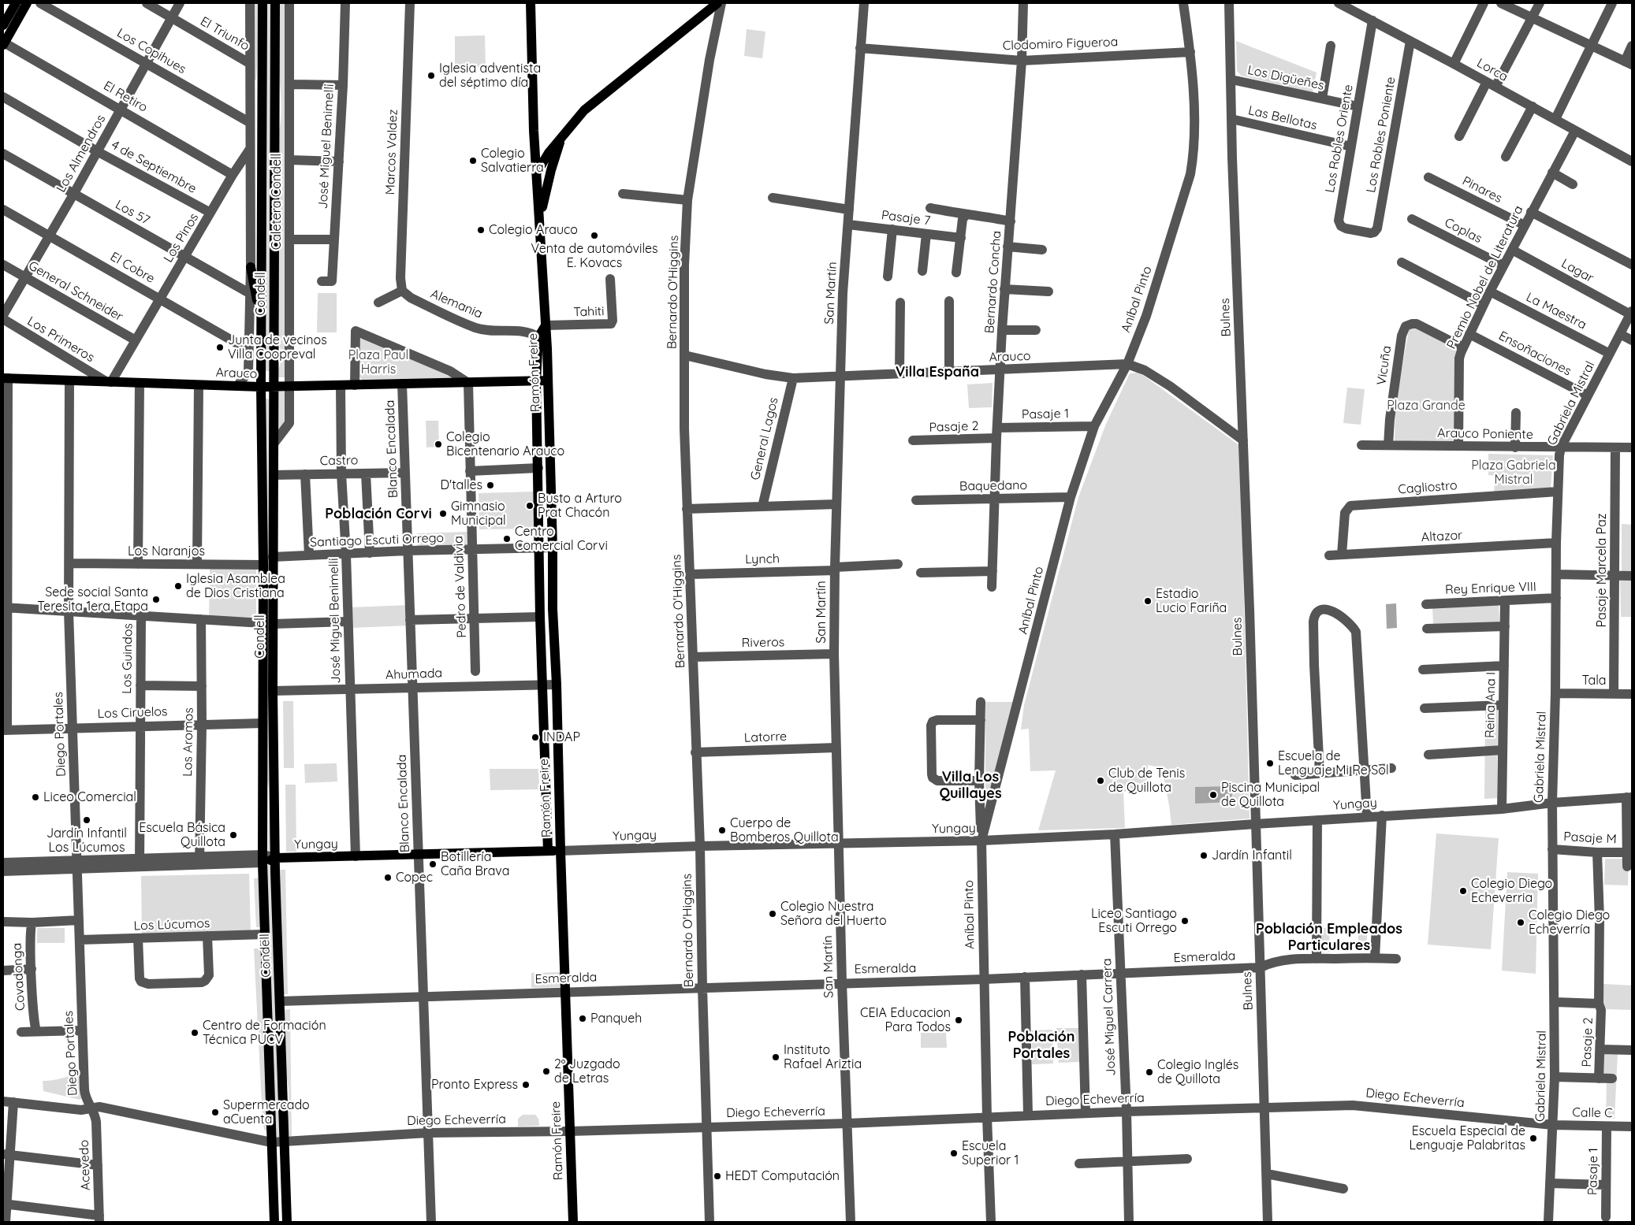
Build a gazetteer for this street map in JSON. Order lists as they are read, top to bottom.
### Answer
{
  "streets": {
    "main road": [
      "Condell",
      "Arauco",
      "Ramón Freire",
      "Yungay"
    ],
    "street": [
      "El Triunfo",
      "Clodomiro Figueroa",
      "Los Copihues",
      "Lorca",
      "Los Digüeñes",
      "El Retiro",
      "Las Bellotas",
      "Los Robles Poniente",
      "Los Robles Oriente",
      "José Miguel Benimelli",
      "Marcos Valdez",
      "Los Almendros",
      "4 de Septiembre",
      "Pinares",
      "Caletera Condell",
      "Los 57",
      "Pasaje 7",
      "Coplas",
      "Los Pinos",
      "El Cobre",
      "Lagar",
      "Premio Nobel de Literatura",
      "Bernardo Concha",
      "General Schneider",
      "Bernardo O'Higgins",
      "San Martín",
      "Aníbal Pinto",
      "Alemania",
      "La Maestra",
      "Tahiti",
      "Bulnes",
      "Los Primeros",
      "Ensoñaciones",
      "Vicuña",
      "Gabriela Mistral",
      "Pasaje 1",
      "Pasaje 2",
      "Arauco Poniente",
      "General Lagos",
      "Blanco Encalada",
      "Castro",
      "Baquedano",
      "Cagliostro",
      "Altazor",
      "Santiago Escuti Orrego",
      "Los Naranjos",
      "Lynch",
      "Pasaje Marcela Paz",
      "Pedro de Valdivia",
      "Rey Enrique VIII",
      "Riveros",
      "Los Guindos",
      "Ahumada",
      "Tala",
      "Reina Ana I",
      "Los Ciruelos",
      "Diego Portales",
      "Latorre",
      "Los Aromos",
      "Pasaje M",
      "Los Lúcumos",
      "Esmeralda",
      "Covadonga",
      "José Miguel Carrera",
      "Diego Echeverría",
      "Calle C",
      "Acevedo"
    ]
  },
  "crossings": [
    ["El Triunfo", "Los Almendros"],
    ["El Triunfo", "Caletera Condell"],
    ["Clodomiro Figueroa", "Bernardo Concha"],
    ["Clodomiro Figueroa", "San Martín"],
    ["Clodomiro Figueroa", "Aníbal Pinto"],
    ["Los Copihues", "Los Almendros"],
    ["Los Copihues", "Caletera Condell"],
    ["Lorca", "Los Robles Poniente"],
    ["Lorca", "Los Robles Oriente"],
    ["Lorca", "Premio Nobel de Literatura"],
    ["Los Digüeñes", "Los Robles Oriente"],
    ["Los Digüeñes", "Bulnes"],
    ["El Retiro", "Los Almendros"],
    ["El Retiro", "Los Pinos"],
    ["Las Bellotas", "Los Robles Oriente"],
    ["Las Bellotas", "Bulnes"],
    ["Los Robles Poniente", "Los Robles Oriente"],
    ["José Miguel Benimelli", "Arauco"],
    ["José Miguel Benimelli", "Castro"],
    ["José Miguel Benimelli", "Santiago Escuti Orrego"],
    ["José Miguel Benimelli", "Ahumada"],
    ["José Miguel Benimelli", "Yungay"],
    ["Marcos Valdez", "Alemania"],
    ["Los Almendros", "4 de Septiembre"],
    ["Los Almendros", "Los 57"],
    ["Los Almendros", "El Cobre"],
    ["Los Almendros", "General Schneider"],
    ["4 de Septiembre", "Los Pinos"],
    ["Pinares", "Premio Nobel de Literatura"],
    ["Caletera Condell", "Los 57"],
    ["Caletera Condell", "Los Pinos"],
    ["Caletera Condell", "El Cobre"],
    ["Caletera Condell", "Condell"],
    ["Caletera Condell", "Arauco"],
    ["Los 57", "Los Pinos"],
    ["Pasaje 7", "Bernardo Concha"],
    ["Pasaje 7", "San Martín"],
    ["Coplas", "Premio Nobel de Literatura"],
    ["Los Pinos", "El Cobre"],
    ["Los Pinos", "General Schneider"],
    ["Los Pinos", "Los Primeros"],
    ["Los Pinos", "Arauco"],
    ["Lagar", "Premio Nobel de Literatura"],
    ["Lagar", "Gabriela Mistral"],
    ["Premio Nobel de Literatura", "La Maestra"],
    ["Premio Nobel de Literatura", "Ensoñaciones"],
    ["Premio Nobel de Literatura", "Vicuña"],
    ["Premio Nobel de Literatura", "Arauco Poniente"],
    ["Bernardo Concha", "Arauco"],
    ["Bernardo Concha", "Pasaje 1"],
    ["Bernardo Concha", "Pasaje 2"],
    ["Bernardo Concha", "Baquedano"],
    ["Bernardo O'Higgins", "Arauco"],
    ["Bernardo O'Higgins", "Lynch"],
    ["Bernardo O'Higgins", "Riveros"],
    ["Bernardo O'Higgins", "Latorre"],
    ["Bernardo O'Higgins", "Yungay"],
    ["Bernardo O'Higgins", "Esmeralda"],
    ["Bernardo O'Higgins", "Diego Echeverría"],
    ["San Martín", "Arauco"],
    ["San Martín", "Lynch"],
    ["San Martín", "Riveros"],
    ["San Martín", "Latorre"],
    ["San Martín", "Yungay"],
    ["San Martín", "Esmeralda"],
    ["San Martín", "Diego Echeverría"],
    ["Condell", "Arauco"],
    ["Condell", "Castro"],
    ["Condell", "Santiago Escuti Orrego"],
    ["Condell", "Los Naranjos"],
    ["Condell", "Ahumada"],
    ["Condell", "Los Ciruelos"],
    ["Condell", "Yungay"],
    ["Condell", "Los Lúcumos"],
    ["Condell", "Esmeralda"],
    ["Condell", "Diego Echeverría"],
    ["Aníbal Pinto", "Arauco"],
    ["Aníbal Pinto", "Pasaje 1"],
    ["Aníbal Pinto", "Baquedano"],
    ["Aníbal Pinto", "Yungay"],
    ["Aníbal Pinto", "Esmeralda"],
    ["Aníbal Pinto", "Diego Echeverría"],
    ["Alemania", "Ramón Freire"],
    ["La Maestra", "Gabriela Mistral"],
    ["Tahiti", "Ramón Freire"],
    ["Bulnes", "Arauco"],
    ["Bulnes", "Yungay"],
    ["Bulnes", "Esmeralda"],
    ["Bulnes", "Diego Echeverría"],
    ["Los Primeros", "Arauco"],
    ["Ensoñaciones", "Gabriela Mistral"],
    ["Arauco", "Ramón Freire"],
    ["Arauco", "General Lagos"],
    ["Arauco", "Blanco Encalada"],
    ["Arauco", "Pedro de Valdivia"],
    ["Arauco", "Diego Portales"],
    ["Vicuña", "Arauco Poniente"],
    ["Ramón Freire", "Santiago Escuti Orrego"],
    ["Ramón Freire", "Ahumada"],
    ["Ramón Freire", "Yungay"],
    ["Ramón Freire", "Esmeralda"],
    ["Ramón Freire", "Diego Echeverría"],
    ["Gabriela Mistral", "Arauco Poniente"],
    ["Gabriela Mistral", "Cagliostro"],
    ["Gabriela Mistral", "Altazor"],
    ["Gabriela Mistral", "Rey Enrique VIII"],
    ["Gabriela Mistral", "Tala"],
    ["Gabriela Mistral", "Yungay"],
    ["Gabriela Mistral", "Pasaje M"],
    ["Gabriela Mistral", "Diego Echeverría"],
    ["Gabriela Mistral", "Calle C"],
    ["Pasaje 1", "Calle C"],
    ["Pasaje 2", "Pasaje M"],
    ["Arauco Poniente", "Pasaje Marcela Paz"],
    ["Blanco Encalada", "Castro"],
    ["Blanco Encalada", "Santiago Escuti Orrego"],
    ["Blanco Encalada", "Ahumada"],
    ["Blanco Encalada", "Yungay"],
    ["Blanco Encalada", "Esmeralda"],
    ["Blanco Encalada", "Diego Echeverría"],
    ["Cagliostro", "Altazor"],
    ["Santiago Escuti Orrego", "Pedro de Valdivia"],
    ["Los Naranjos", "Diego Portales"],
    ["Pasaje Marcela Paz", "Tala"],
    ["Rey Enrique VIII", "Reina Ana I"],
    ["Los Guindos", "Los Ciruelos"],
    ["Los Guindos", "Yungay"],
    ["Reina Ana I", "Yungay"],
    ["Los Ciruelos", "Diego Portales"],
    ["Los Ciruelos", "Los Aromos"],
    ["Diego Portales", "Yungay"],
    ["Diego Portales", "Los Lúcumos"],
    ["Diego Portales", "Diego Echeverría"],
    ["Diego Portales", "Acevedo"],
    ["Los Aromos", "Yungay"],
    ["Yungay", "José Miguel Carrera"],
    ["Esmeralda", "José Miguel Carrera"],
    ["José Miguel Carrera", "Diego Echeverría"],
    ["Diego Echeverría", "Calle C"],
    ["Diego Echeverría", "Acevedo"]
  ],
  "districts": [
    "Villa España",
    "Población Corvi",
    "Villa Los Quillayes",
    "Población Empleados Particulares",
    "Población Portales"
  ],
  "parks": ["Plaza Paul Harris", "Plaza Grande", "Plaza Gabriela Mistral"],
  "places": [
    "Iglesia adventista del séptimo día",
    "Colegio Salvatierra",
    "Colegio Arauco",
    "Venta de automóviles E. Kovacs",
    "Junta de vecinos Villa Coopreval",
    "Colegio Bicentenario Arauco",
    "D'talles",
    "Busto a Arturo Prat Chacón",
    "Gimnasio Municipal",
    "Centro Comercial Corvi",
    "Iglesia Asamblea de Dios Cristiana",
    "Sede social Santa Teresita 1era Etapa",
    "Estadio Lucio Fariña",
    "INDAP",
    "Escuela de Lenguaje Mi Re Sol",
    "Club de Tenis de Quillota",
    "Piscina Municipal de Quillota",
    "Liceo Comercial",
    "Jardín Infantil Los Lúcumos",
    "Cuerpo de Bomberos Quillota",
    "Escuela Básica Quillota",
    "Jardín Infantil",
    "Botillería Caña Brava",
    "Copec",
    "Colegio Diego Echeverria",
    "Colegio Nuestra Señora del Huerto",
    "Liceo Santiago Escuti Orrego",
    "Colegio Diego Echeverría",
    "Panqueh",
    "CEIA Educacion Para Todos",
    "Centro de Formación Técnica PUCV",
    "Instituto Rafael Ariztia",
    "2º Juzgado de Letras",
    "Colegio Inglés de Quillota",
    "Pronto Express",
    "Supermercado aCuenta",
    "Escuela Especial de Lenguaje Palabritas",
    "Escuela Superior 1",
    "HEDT Computación"
  ]
}
